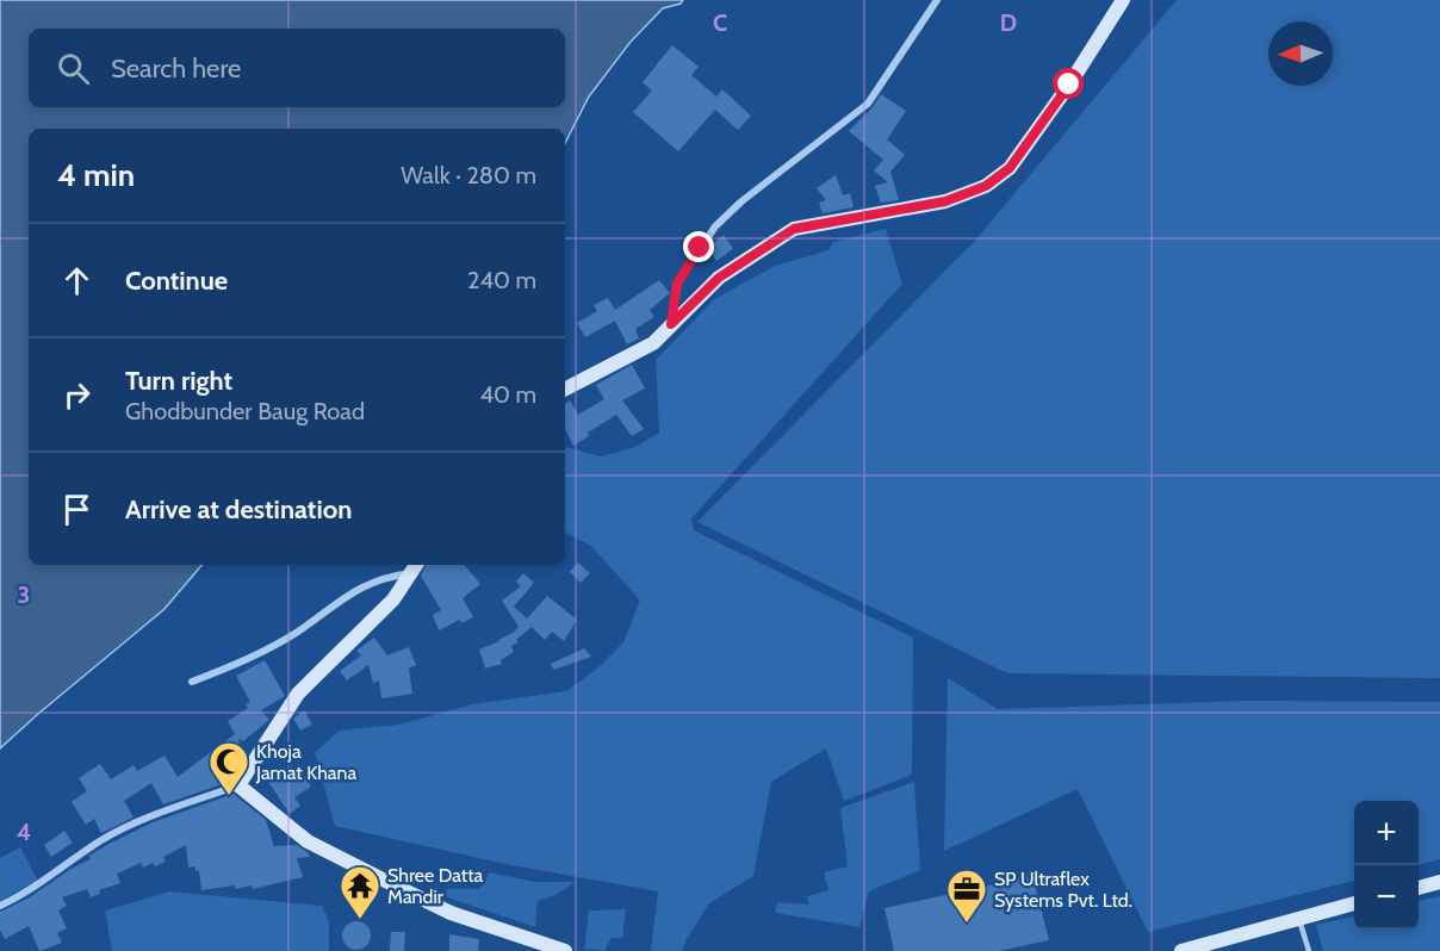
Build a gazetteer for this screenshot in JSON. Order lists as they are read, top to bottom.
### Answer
{
  "places": {
    "mosque": ["Khoja Jamat Khana"],
    "temple": ["Shree Datta Mandir"],
    "office": ["SP Ultraflex Systems Pvt. Ltd."]
  },
  "north": "left",
  "page": {
    "search": "Search here",
    "heading": ["4 min", "Walk · 280 m"],
    "list": [
      ["Continue", "240 m"],
      ["Turn right", "Ghodbunder Baug Road", "40 m"],
      "Arrive at destination"
    ],
    "map_buttons": ["+", "−"]
  },
  "grid": {
    "columns": ["C", "D"],
    "rows": ["3", "4"]
  }
}
